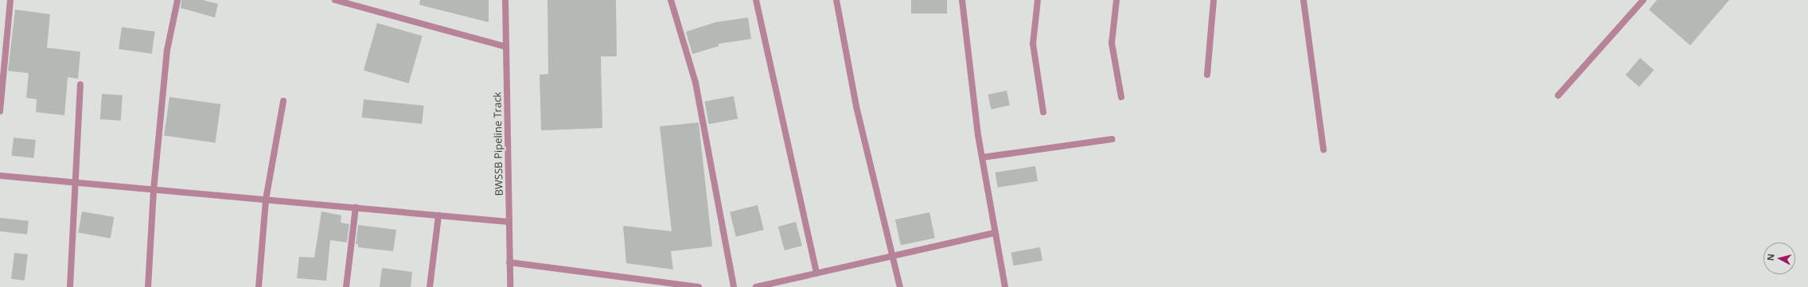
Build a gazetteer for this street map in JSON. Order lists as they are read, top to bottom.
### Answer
{
  "streets": {
    "street": ["BWSSB Pipeline Track"]
  },
  "north": "left"
}
